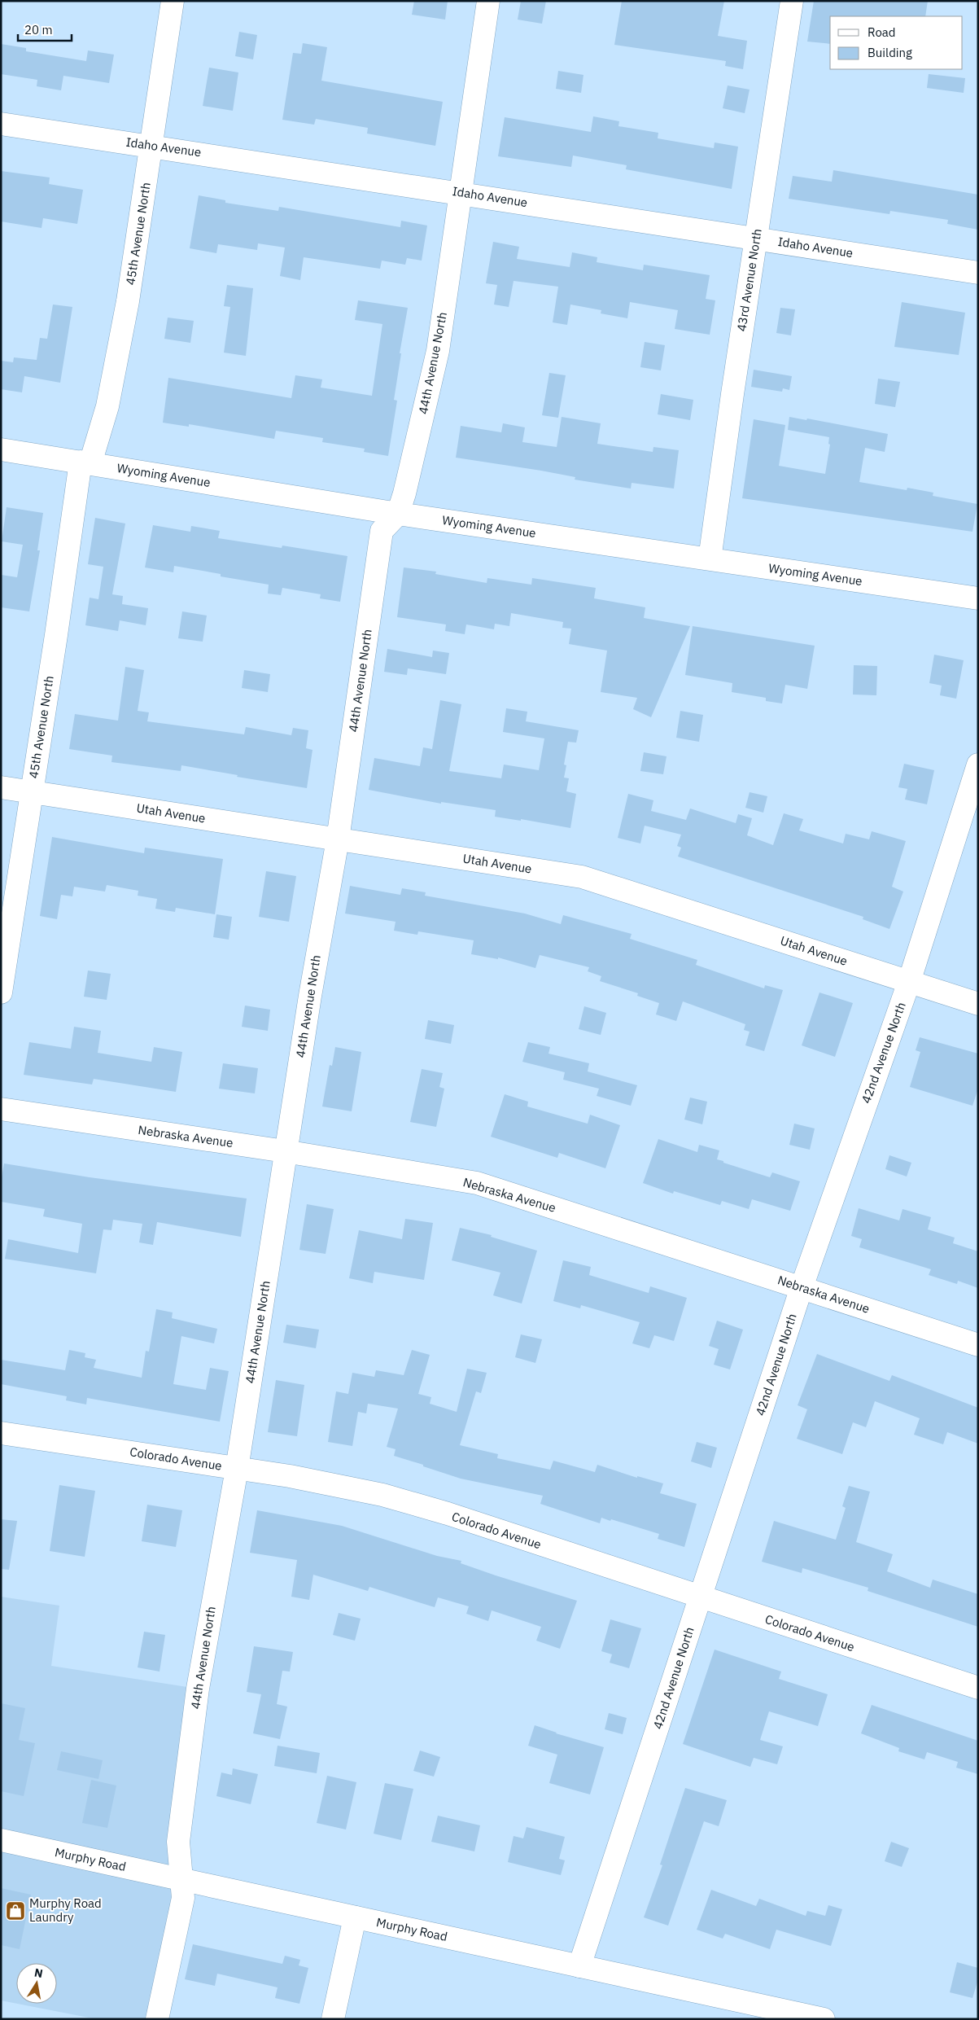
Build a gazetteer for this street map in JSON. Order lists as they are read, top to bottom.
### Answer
{
  "streets": {
    "street": [
      "Idaho Avenue",
      "45th Avenue North",
      "43rd Avenue North",
      "44th Avenue North",
      "Wyoming Avenue",
      "Utah Avenue",
      "42nd Avenue North",
      "Nebraska Avenue",
      "Colorado Avenue",
      "Murphy Road"
    ]
  },
  "crossings": [
    ["Idaho Avenue", "45th Avenue North"],
    ["Idaho Avenue", "43rd Avenue North"],
    ["Idaho Avenue", "44th Avenue North"],
    ["45th Avenue North", "Wyoming Avenue"],
    ["45th Avenue North", "Utah Avenue"],
    ["43rd Avenue North", "Wyoming Avenue"],
    ["44th Avenue North", "Wyoming Avenue"],
    ["44th Avenue North", "Utah Avenue"],
    ["44th Avenue North", "Nebraska Avenue"],
    ["44th Avenue North", "Colorado Avenue"],
    ["44th Avenue North", "Murphy Road"],
    ["Utah Avenue", "42nd Avenue North"],
    ["42nd Avenue North", "Nebraska Avenue"],
    ["42nd Avenue North", "Colorado Avenue"],
    ["42nd Avenue North", "Murphy Road"]
  ],
  "places": {
    "shop": ["Murphy Road Laundry"]
  },
  "legend": ["Road", "Building"],
  "scale_bar": "20 m",
  "north": "top"
}
